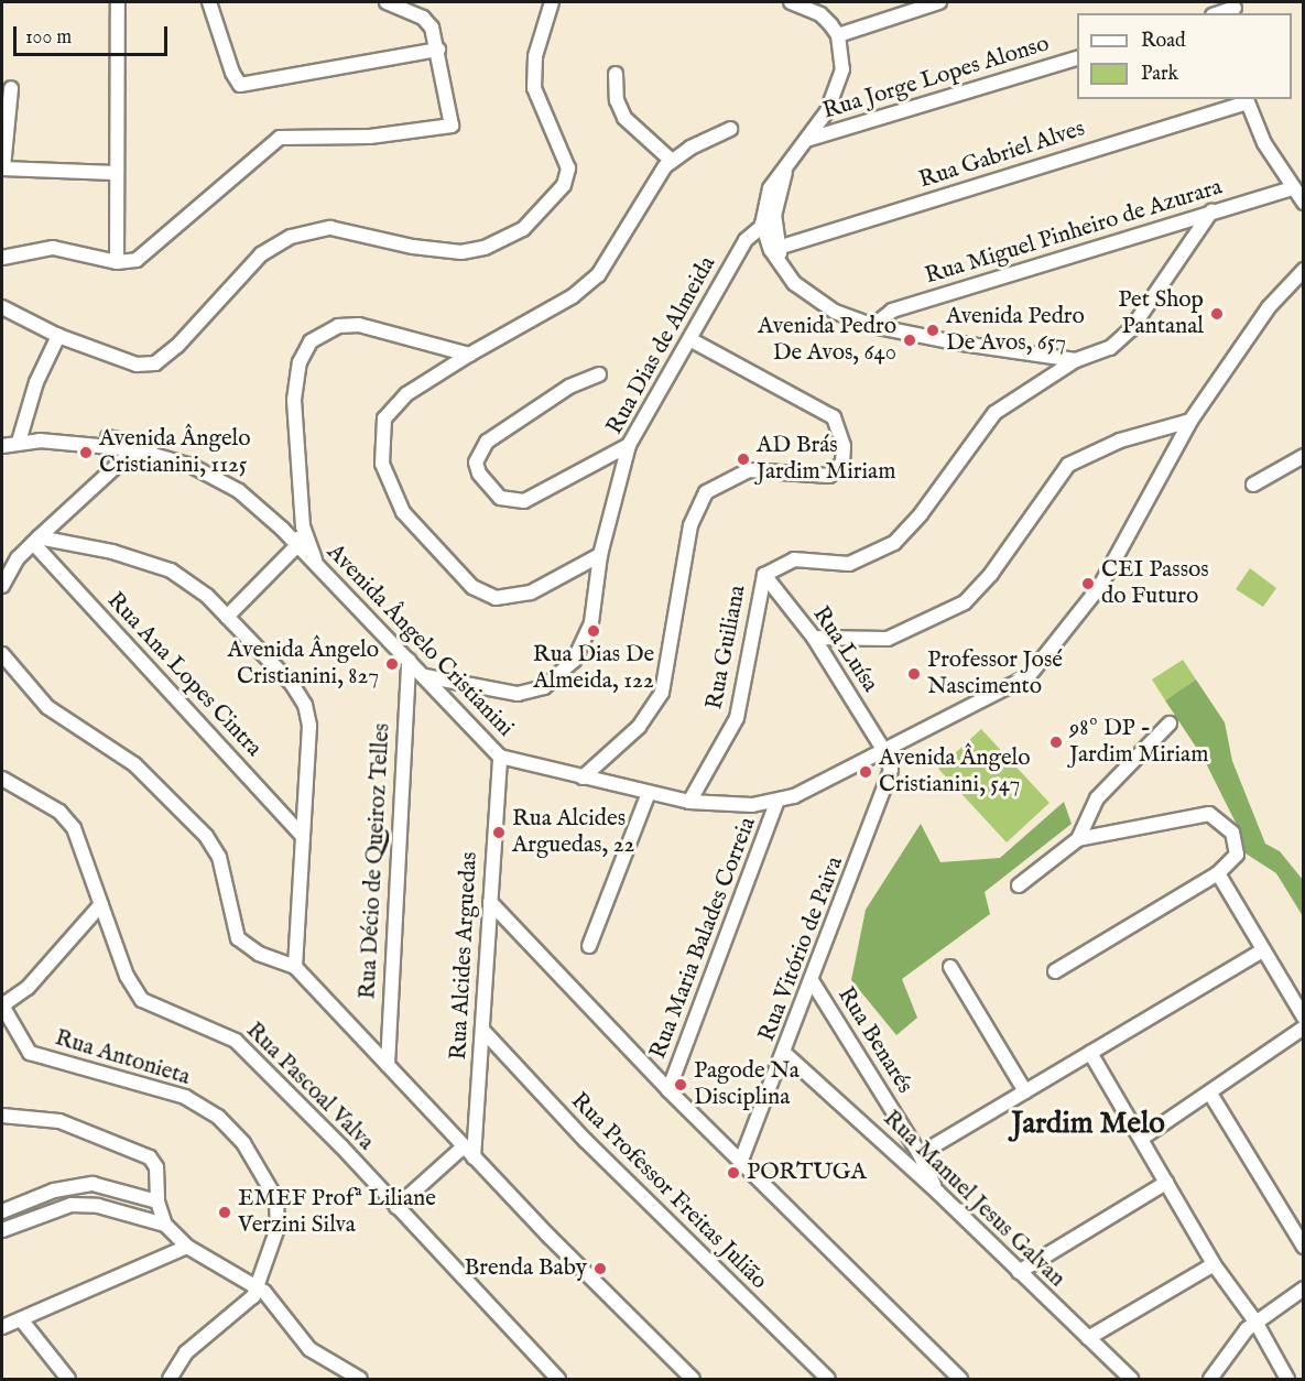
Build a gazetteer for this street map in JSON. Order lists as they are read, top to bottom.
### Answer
{
  "streets": {
    "street": [
      "Rua Jorge Lopes Alonso",
      "Rua Gabriel Alves",
      "Rua Miguel Pinheiro de Azurara",
      "Rua Dias de Almeida",
      "Avenida Ângelo Cristianini",
      "Rua Guiliana",
      "Rua Luísa",
      "Rua Ana Lopes Cintra",
      "Rua Décio de Queiroz Telles",
      "Rua Maria Balades Correia",
      "Rua Vitório de Paiva",
      "Rua Alcides Arguedas",
      "Rua Benarés",
      "Rua Antonieta",
      "Rua Pascoal Valva",
      "Rua Professor Freitas Julião",
      "Rua Manuel Jesus Galvan"
    ]
  },
  "crossings": [
    ["Rua Miguel Pinheiro de Azurara", "Rua Guiliana"],
    ["Rua Dias de Almeida", "Avenida Ângelo Cristianini"],
    ["Avenida Ângelo Cristianini", "Rua Guiliana"],
    ["Avenida Ângelo Cristianini", "Rua Luísa"],
    ["Avenida Ângelo Cristianini", "Rua Décio de Queiroz Telles"],
    ["Avenida Ângelo Cristianini", "Rua Maria Balades Correia"],
    ["Avenida Ângelo Cristianini", "Rua Vitório de Paiva"],
    ["Avenida Ângelo Cristianini", "Rua Alcides Arguedas"],
    ["Rua Guiliana", "Rua Luísa"],
    ["Rua Luísa", "Rua Vitório de Paiva"],
    ["Rua Vitório de Paiva", "Rua Benarés"],
    ["Rua Vitório de Paiva", "Rua Manuel Jesus Galvan"],
    ["Rua Alcides Arguedas", "Rua Professor Freitas Julião"],
    ["Rua Benarés", "Rua Manuel Jesus Galvan"]
  ],
  "districts": ["Jardim Melo"],
  "places": [
    "Pet Shop Pantanal",
    "Avenida Pedro De Avos, 657",
    "Avenida Pedro De Avos, 640",
    "Avenida Ângelo Cristianini, 1125",
    "AD Brás Jardim Miriam",
    "CEI Passos do Futuro",
    "Rua Dias De Almeida, 122",
    "Avenida Ângelo Cristianini, 827",
    "Professor José Nascimento",
    "98º DP - Jardim Miriam",
    "Avenida Ângelo Cristianini, 547",
    "Rua Alcides Arguedas, 22",
    "Pagode Na Disciplina",
    "PORTUGA",
    "EMEF Profª Liliane Verzini Silva",
    "Brenda Baby"
  ],
  "legend": ["Road", "Park"],
  "scale_bar": "100 m"
}
